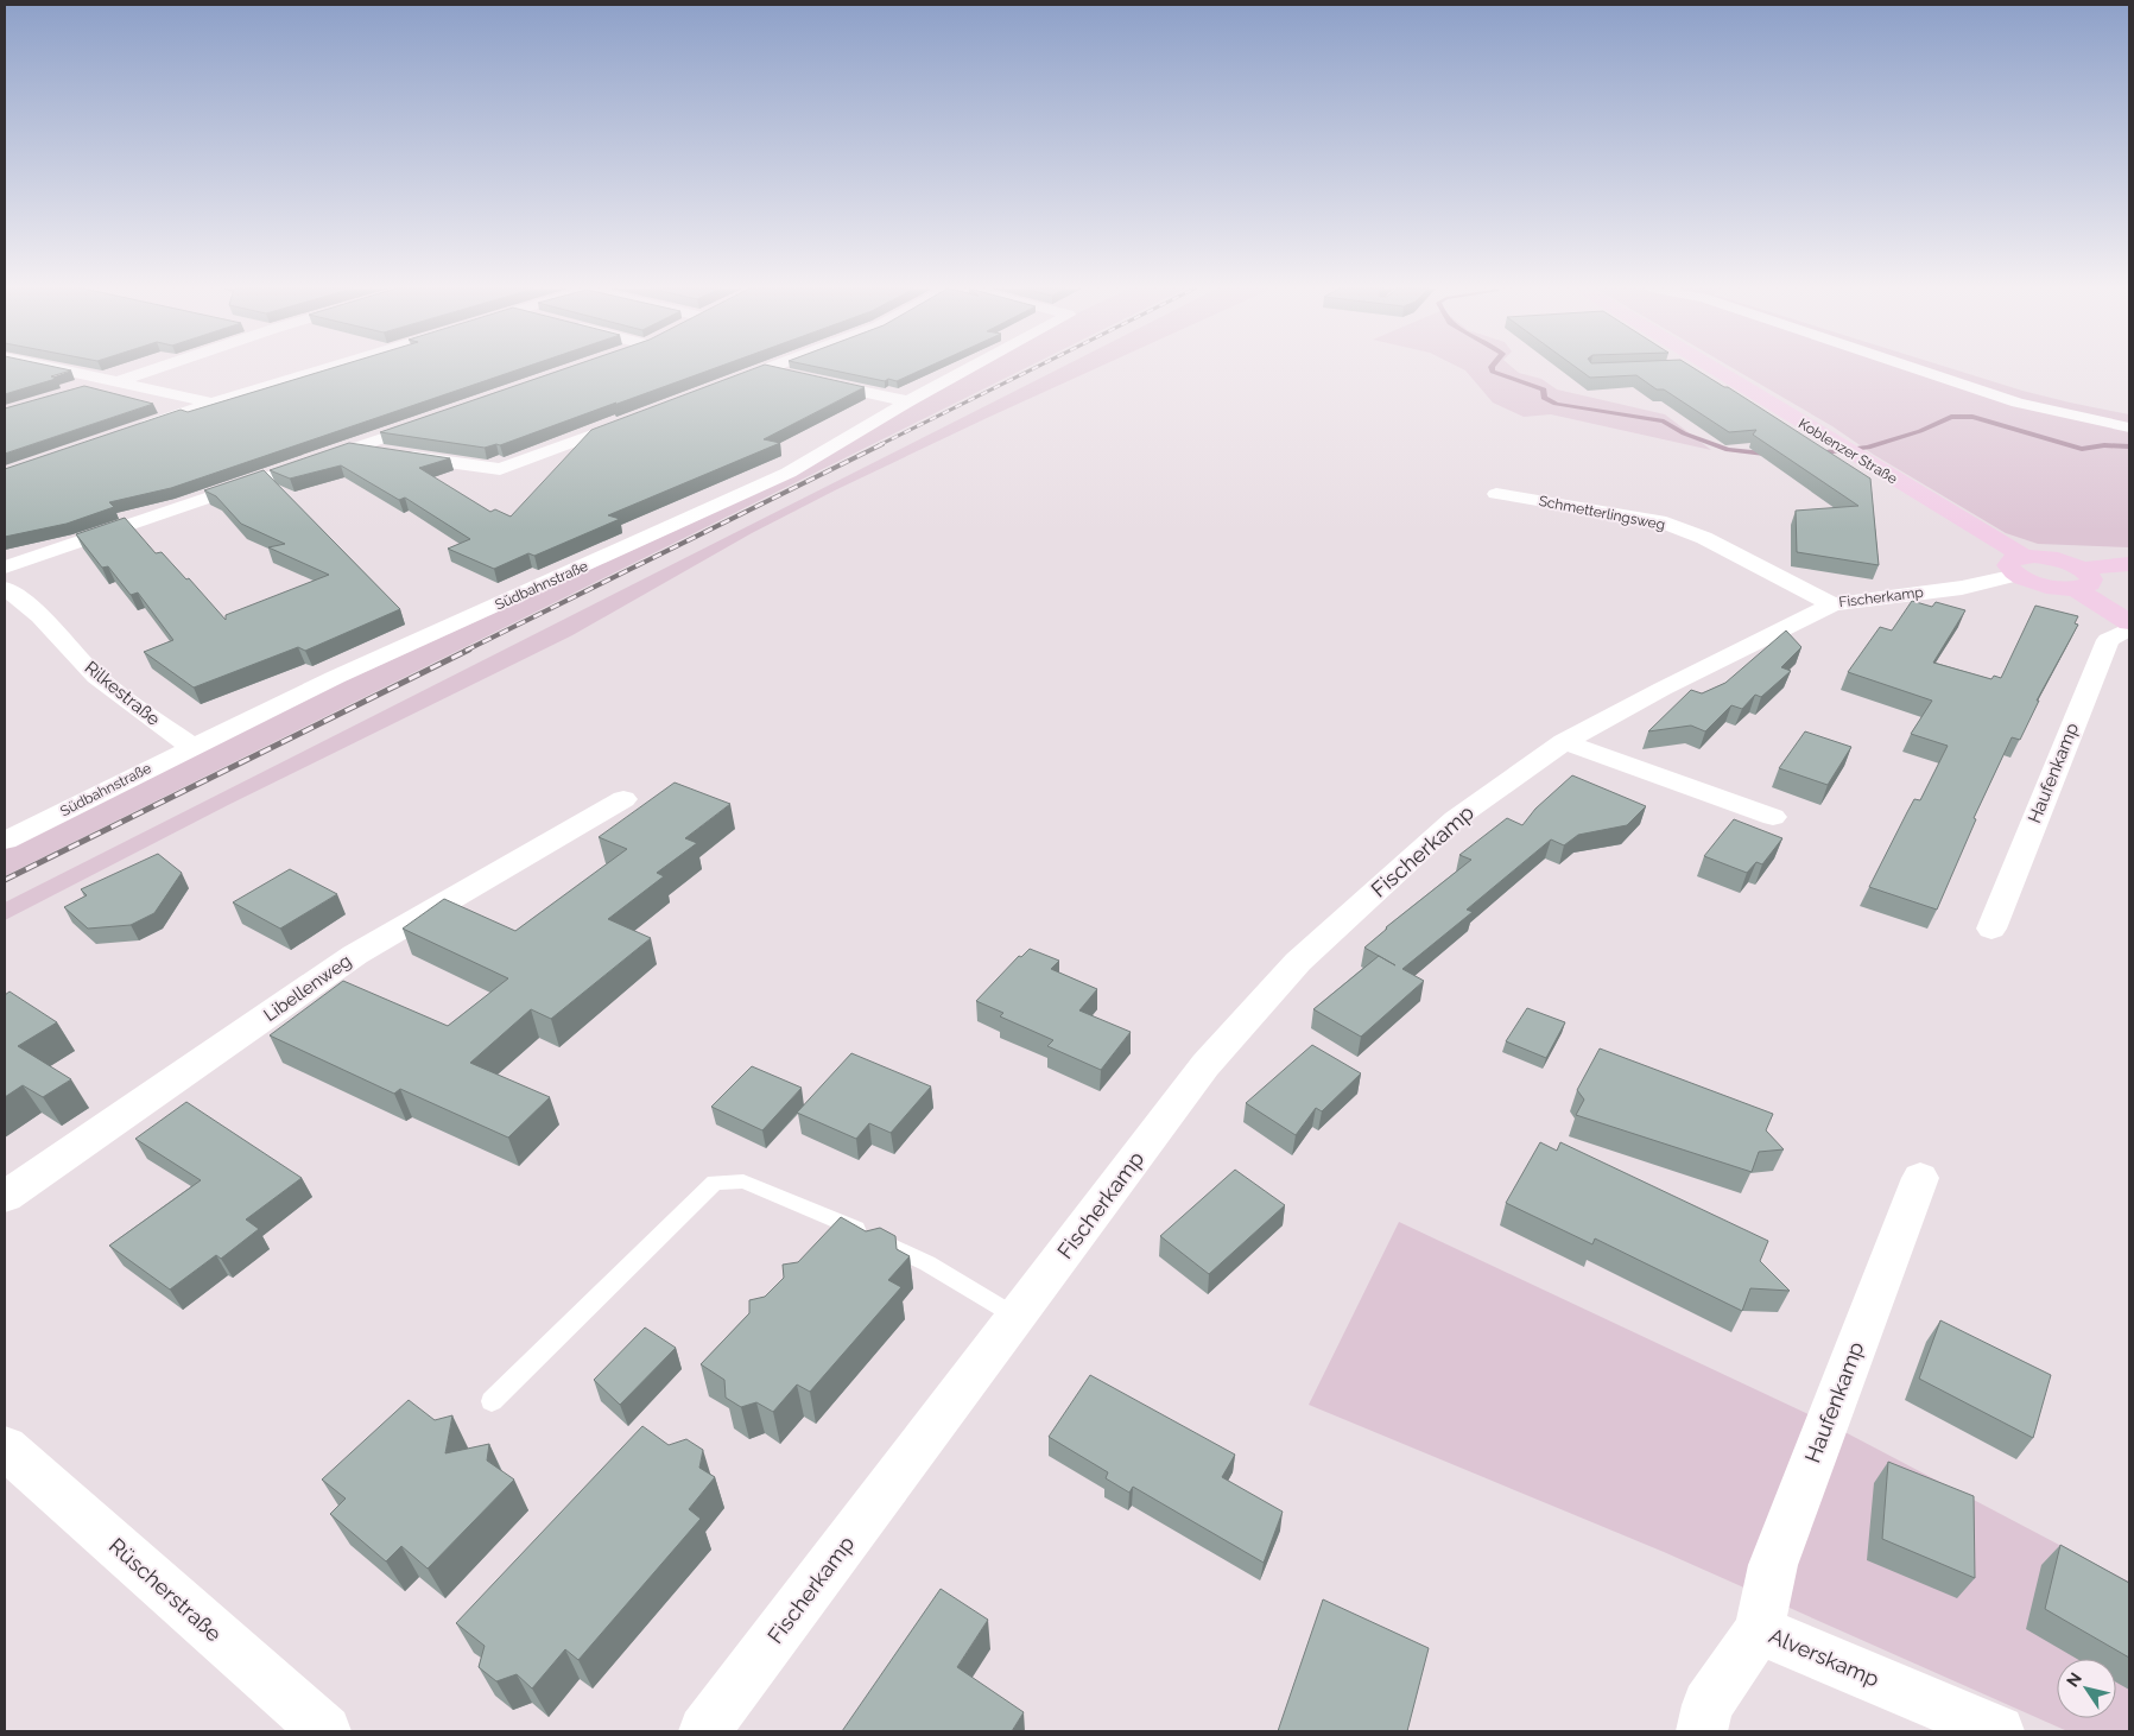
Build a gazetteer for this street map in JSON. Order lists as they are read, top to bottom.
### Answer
{
  "streets": {
    "street": [
      "Koblenzer Straße",
      "Schmetterlingsweg",
      "Südbahnstraße",
      "Fischerkamp",
      "Rilkestraße",
      "Haufenkamp",
      "Libellenweg",
      "Rüscherstraße",
      "Alverskamp"
    ]
  },
  "crossings": [
    ["Koblenzer Straße", "Fischerkamp"],
    ["Schmetterlingsweg", "Fischerkamp"],
    ["Südbahnstraße", "Rilkestraße"],
    ["Haufenkamp", "Alverskamp"]
  ],
  "north": "top left"
}
